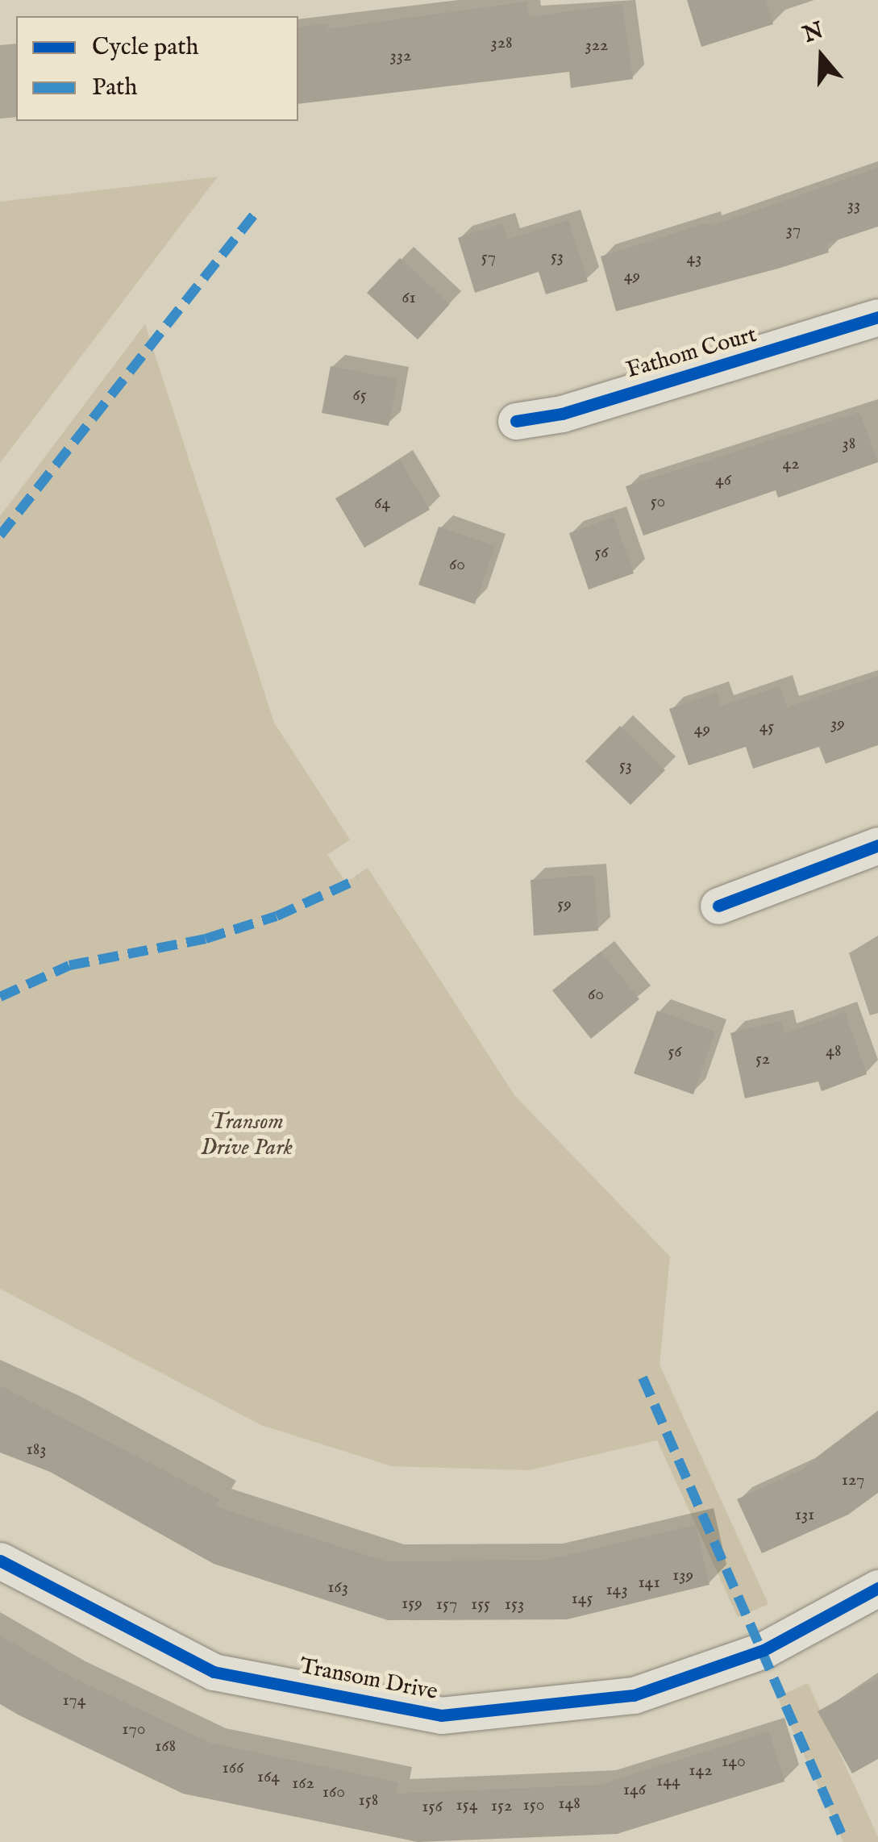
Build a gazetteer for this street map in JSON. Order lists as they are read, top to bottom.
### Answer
{
  "streets": {
    "street": ["Fathom Court", "Transom Drive"]
  },
  "parks": ["Transom Drive Park"],
  "house_numbers": [
    "328",
    "322",
    "332",
    "33",
    "37",
    "53",
    "57",
    "43",
    "49",
    "61",
    "65",
    "38",
    "42",
    "46",
    "50",
    "64",
    "56",
    "60",
    "39",
    "45",
    "49",
    "53",
    "59",
    "60",
    "48",
    "56",
    "52",
    "183",
    "127",
    "131",
    "139",
    "141",
    "163",
    "143",
    "145",
    "159",
    "157",
    "155",
    "153",
    "174",
    "170",
    "168",
    "140",
    "166",
    "142",
    "164",
    "144",
    "162",
    "146",
    "160",
    "158",
    "148",
    "154",
    "150",
    "152",
    "156"
  ],
  "legend": ["Cycle path", "Path"],
  "north": "top"
}
